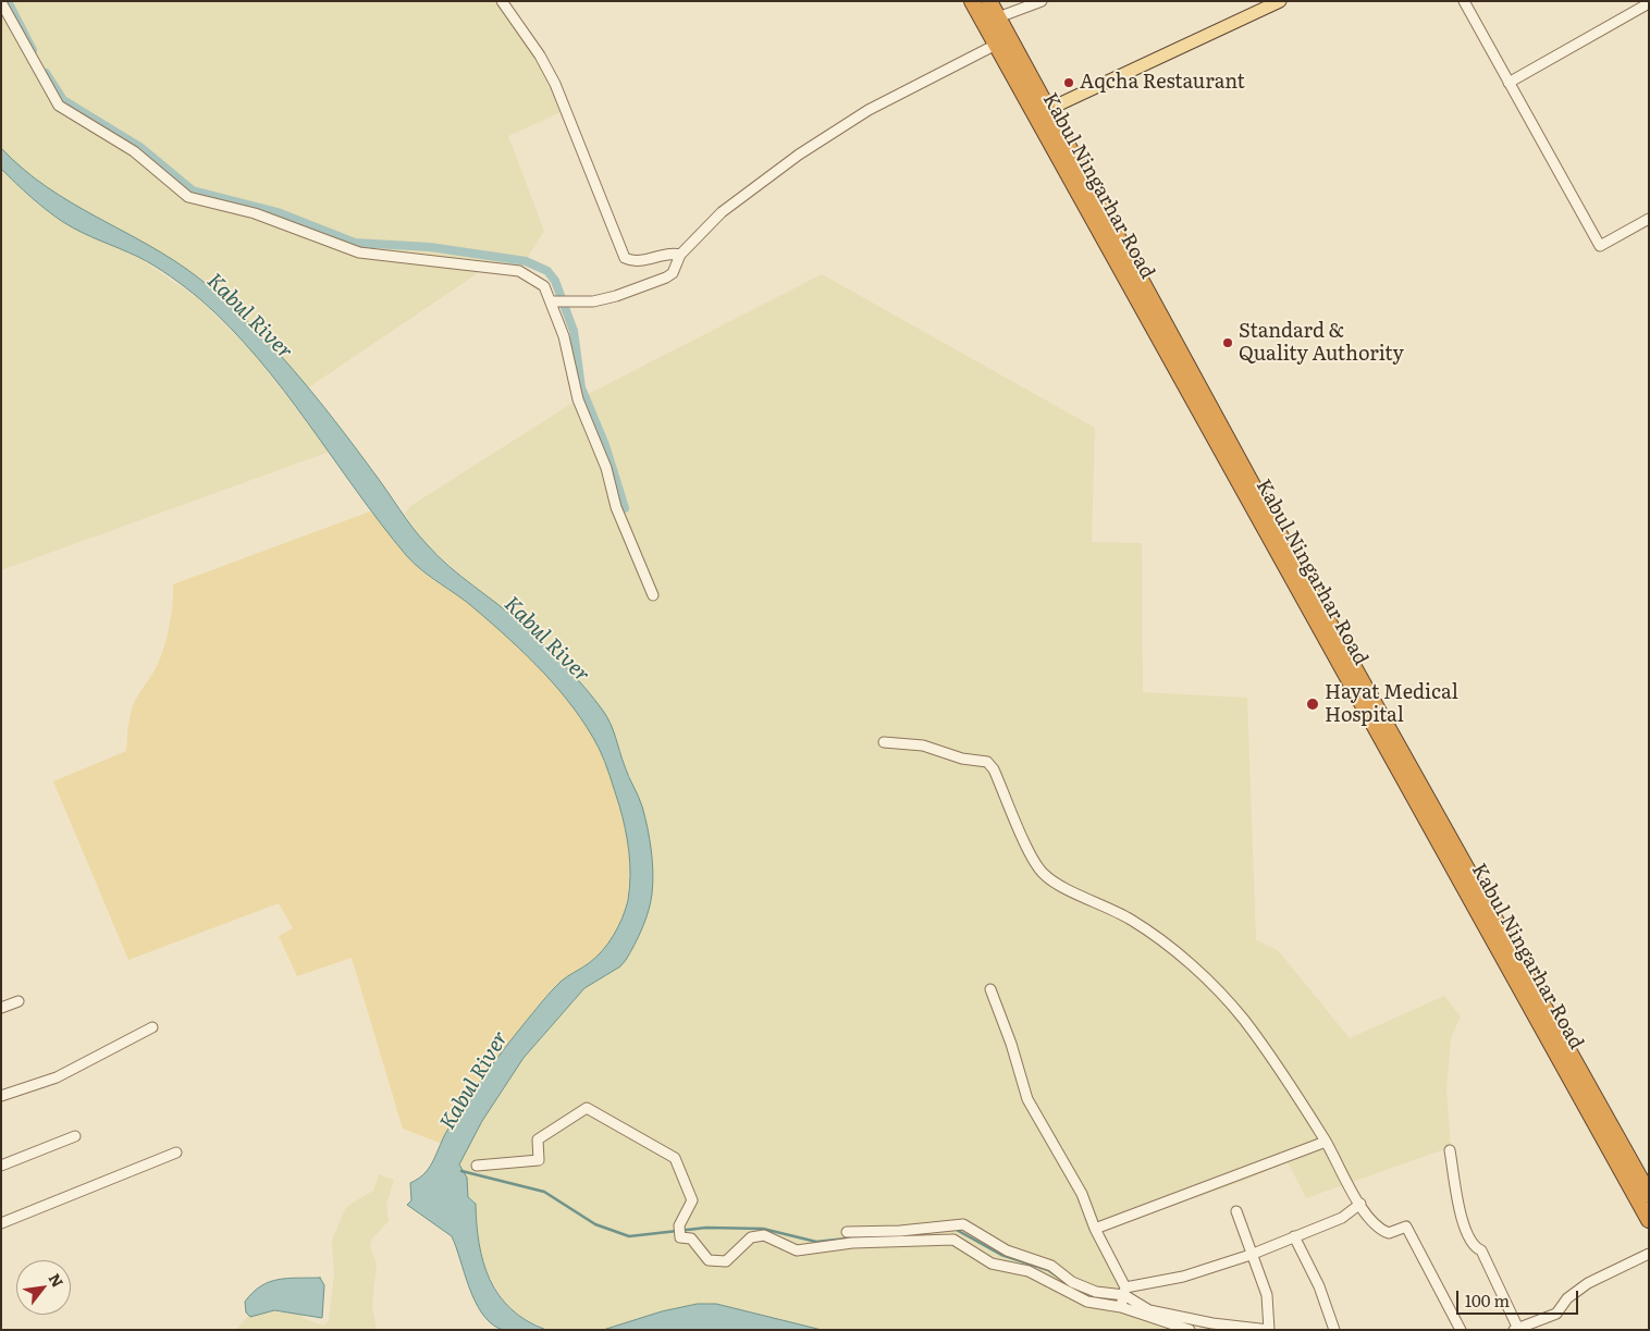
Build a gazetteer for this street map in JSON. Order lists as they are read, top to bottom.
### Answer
{
  "streets": {
    "highway": ["Kabul Ningarhar Road"]
  },
  "water": ["Kabul River"],
  "places": ["Aqcha Restaurant", "Standard & Quality Authority", "Hayat Medical Hospital"],
  "scale_bar": "100 m",
  "north": "top right"
}
